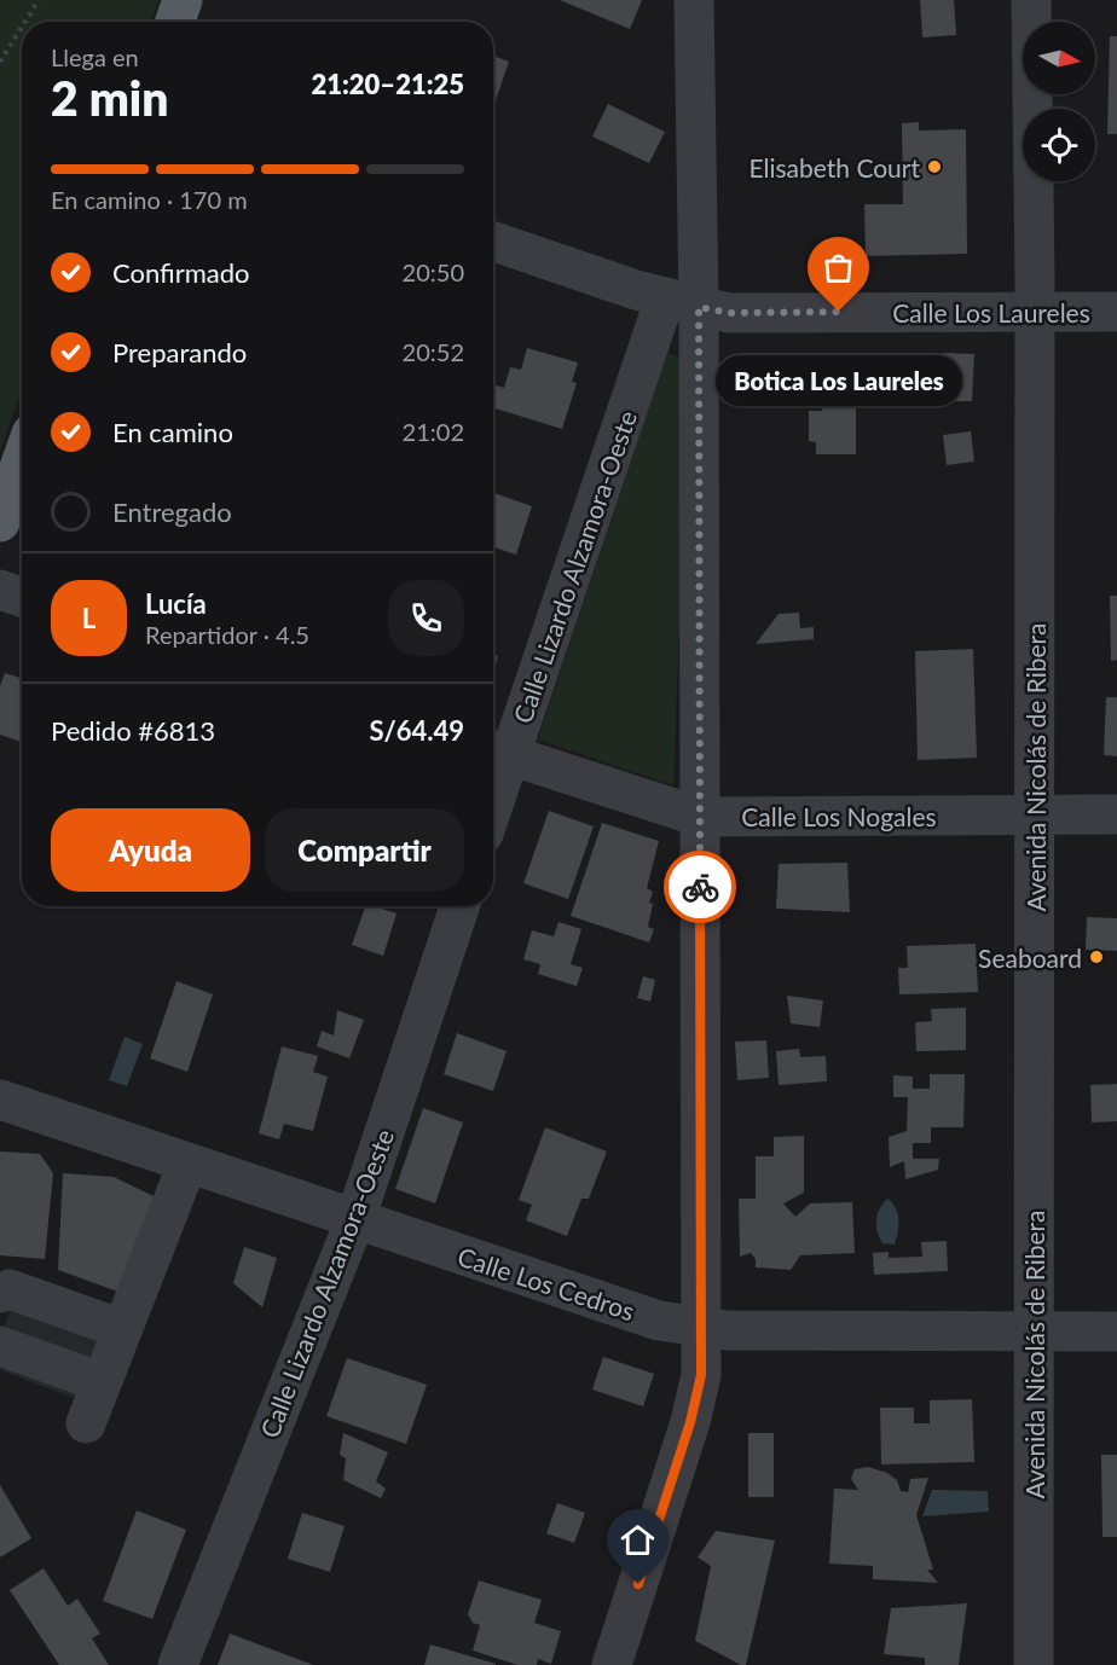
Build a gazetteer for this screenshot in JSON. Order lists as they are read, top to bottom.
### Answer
{
  "streets": {
    "street": [
      "Calle Los Laureles",
      "Calle Lizardo Alzamora-Oeste",
      "Avenida Nicolás de Ribera",
      "Calle Los Nogales",
      "Calle Los Cedros"
    ]
  },
  "crossings": [
    ["Calle Los Laureles", "Calle Lizardo Alzamora-Oeste"],
    ["Calle Los Laureles", "Avenida Nicolás de Ribera"],
    ["Calle Lizardo Alzamora-Oeste", "Calle Los Nogales"],
    ["Calle Lizardo Alzamora-Oeste", "Calle Los Cedros"],
    ["Avenida Nicolás de Ribera", "Calle Los Nogales"],
    ["Avenida Nicolás de Ribera", "Calle Los Cedros"]
  ],
  "places": ["Elisabeth Court", "Botica Los Laureles", "Seaboard"],
  "north": "right",
  "page": {
    "heading": ["2 min", "Llega en", "21:20–21:25"],
    "panel": [
      "Lucía",
      "Repartidor · 4.5",
      "Pedido #6813",
      "S/64.49"
    ],
    "bar": "En camino · 170 m",
    "list": [
      ["Confirmado", "20:50"],
      ["Preparando", "20:52"],
      ["En camino", "21:02"],
      "Entregado"
    ],
    "bubble": "Botica Los Laureles",
    "round": "L",
    "buttons": ["Ayuda", "Compartir"]
  }
}
